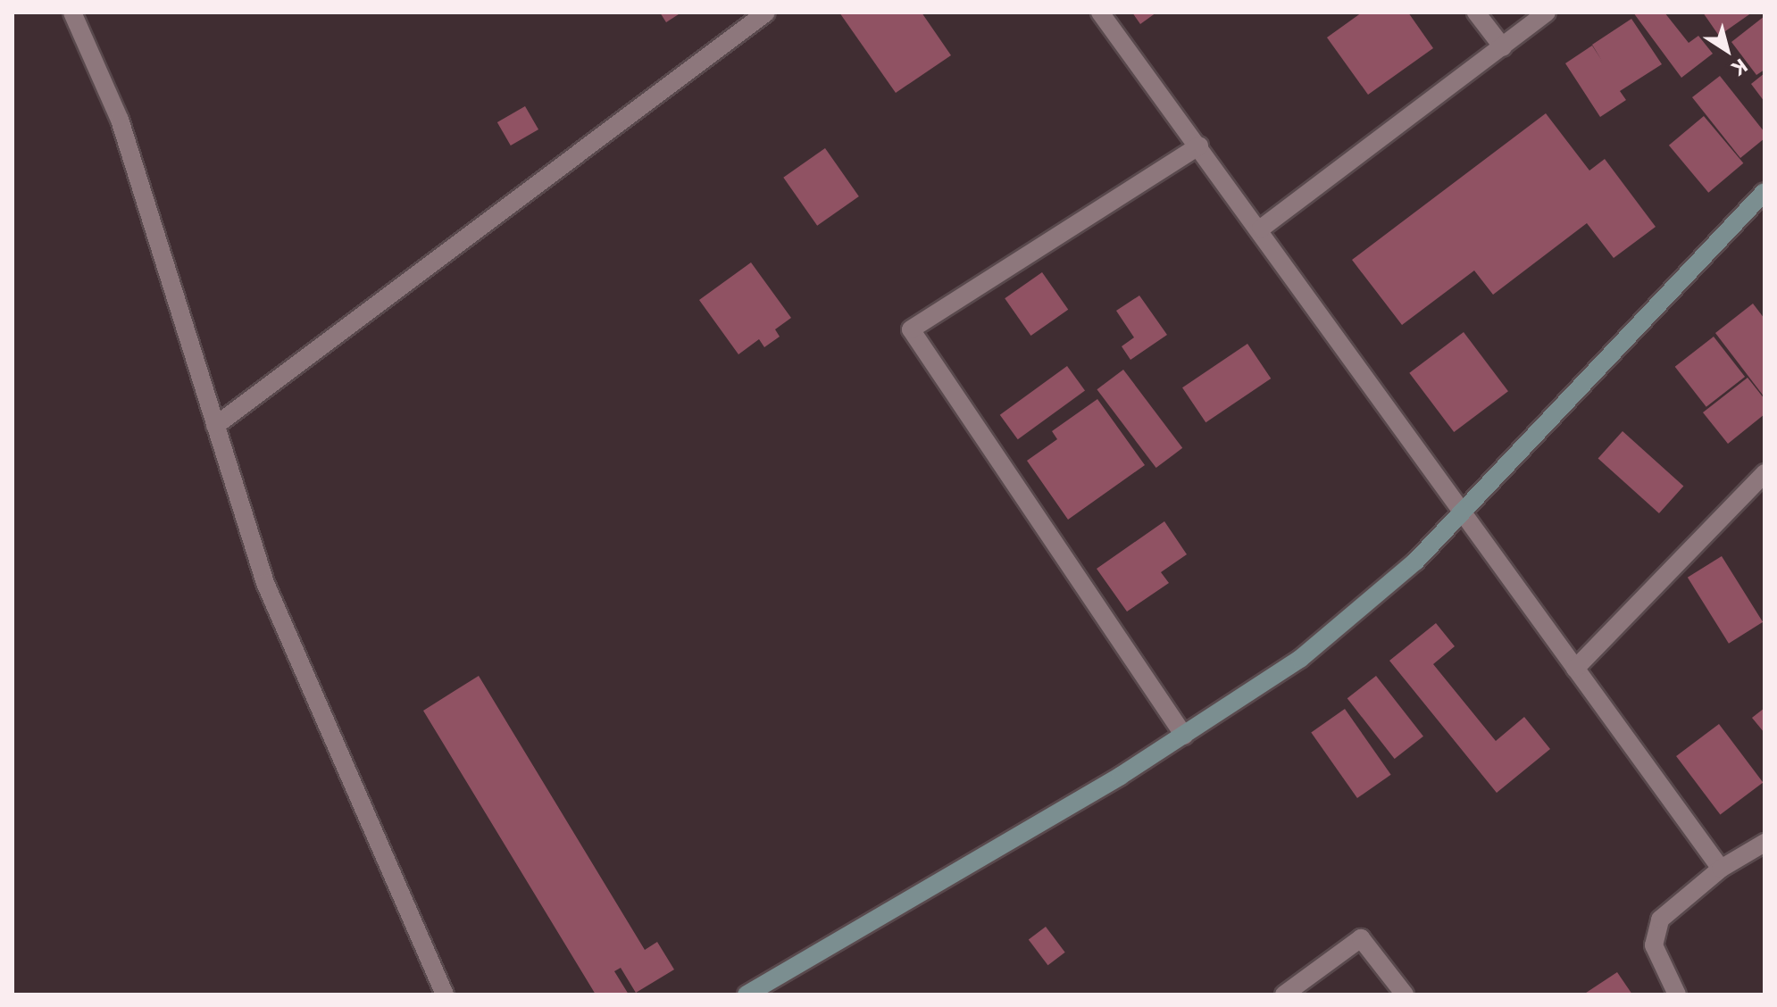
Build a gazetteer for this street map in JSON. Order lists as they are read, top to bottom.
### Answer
{
  "north": "bottom right"
}
